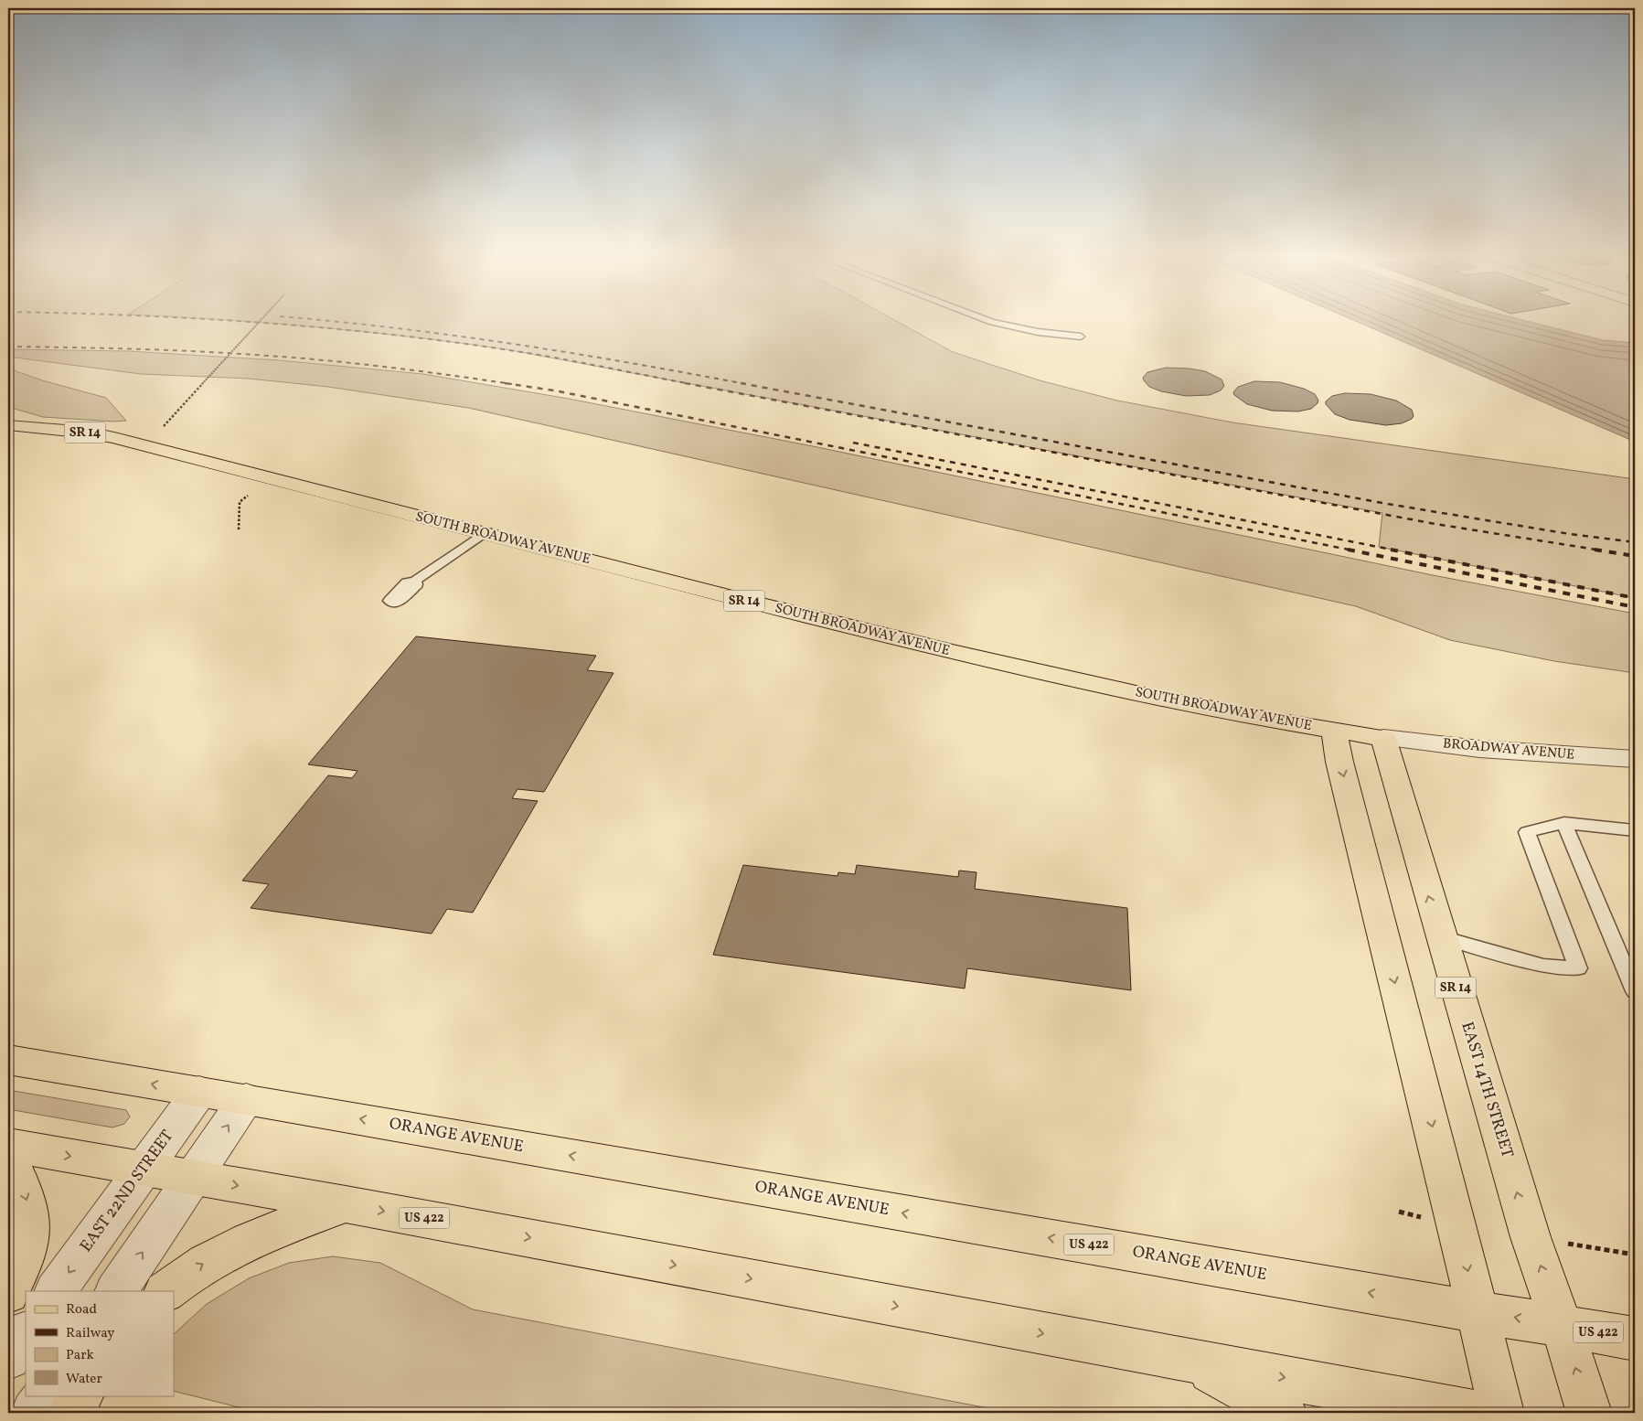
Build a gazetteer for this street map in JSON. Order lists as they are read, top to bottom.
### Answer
{
  "streets": {
    "main road": [
      "SR 14",
      "SOUTH BROADWAY AVENUE",
      "EAST 14TH STREET",
      "ORANGE AVENUE",
      "US 422"
    ],
    "street": ["BROADWAY AVENUE", "EAST 22ND STREET"]
  },
  "crossings": [
    ["SOUTH BROADWAY AVENUE", "BROADWAY AVENUE"],
    ["SOUTH BROADWAY AVENUE", "EAST 14TH STREET"],
    ["BROADWAY AVENUE", "EAST 14TH STREET"],
    ["EAST 14TH STREET", "ORANGE AVENUE"],
    ["ORANGE AVENUE", "EAST 22ND STREET"],
    ["EAST 22ND STREET", "US 422"]
  ],
  "legend": [
    "Road",
    "Railway",
    "Park",
    "Water"
  ]
}
